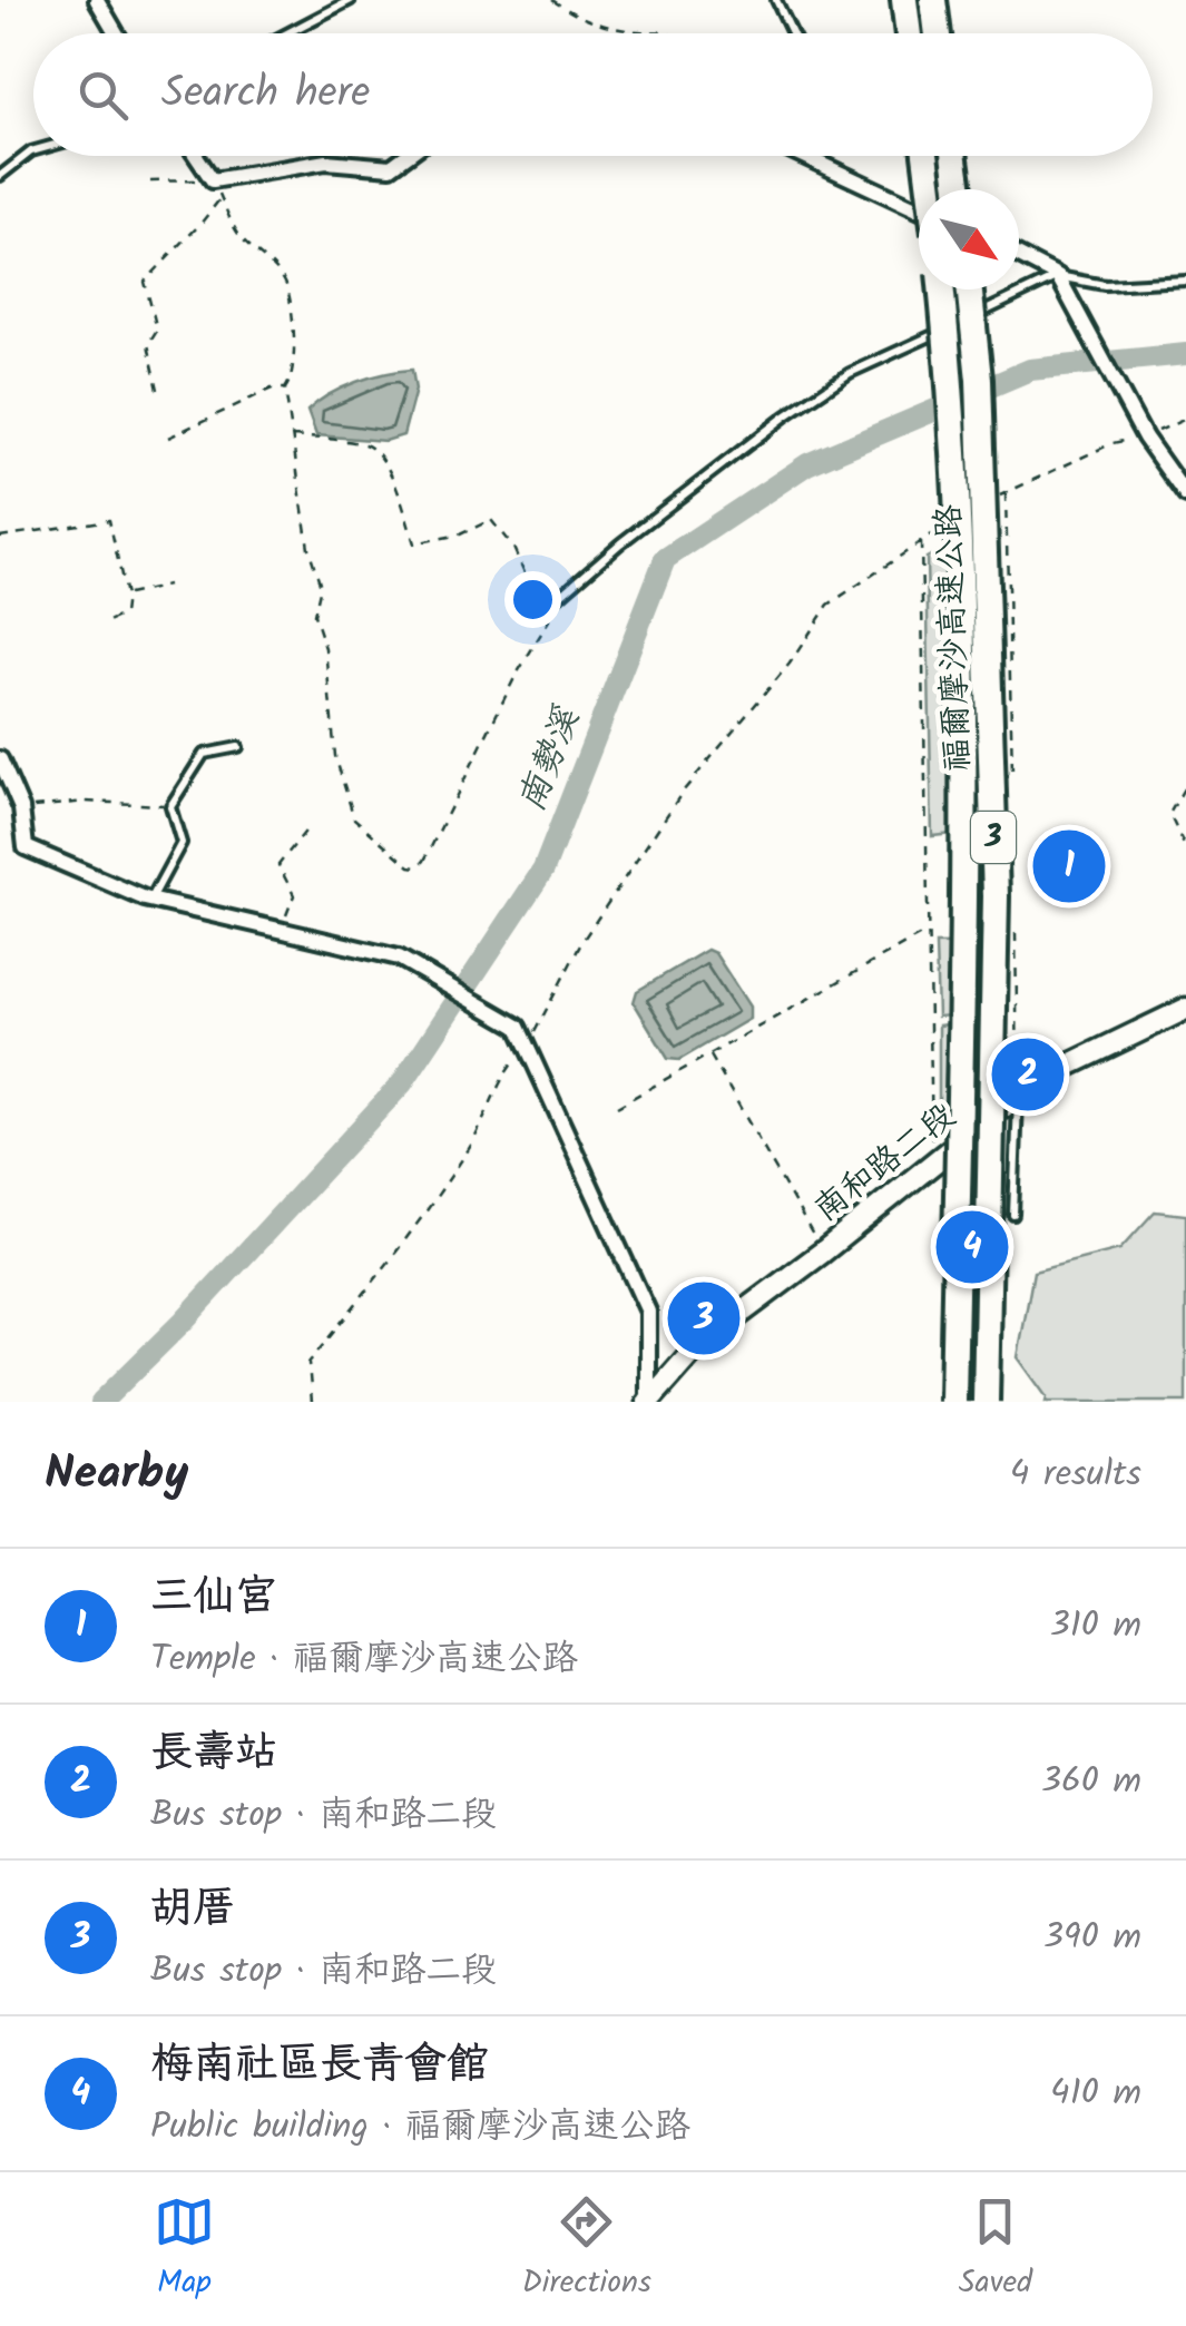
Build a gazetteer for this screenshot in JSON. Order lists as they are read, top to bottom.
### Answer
{
  "streets": {
    "highway": ["福爾摩沙高速公路", "3"],
    "main road": ["南和路二段"]
  },
  "water": ["南勢溪"],
  "north": "bottom right",
  "page": {
    "search": "Search here",
    "pins": [
      "1",
      "2",
      "4",
      "3"
    ],
    "heading": ["Nearby", "4 results"],
    "list": [
      {
        "mark": "1",
        "name": "三仙宮",
        "note": "Temple · 福爾摩沙高速公路",
        "value": "310 m"
      },
      {
        "mark": "2",
        "name": "長壽站",
        "note": "Bus stop · 南和路二段",
        "value": "360 m"
      },
      {
        "mark": "3",
        "name": "胡厝",
        "note": "Bus stop · 南和路二段",
        "value": "390 m"
      },
      {
        "mark": "4",
        "name": "梅南社區長青會館",
        "note": "Public building · 福爾摩沙高速公路",
        "value": "410 m"
      }
    ],
    "nav": ["Map", "Directions", "Saved"]
  }
}
